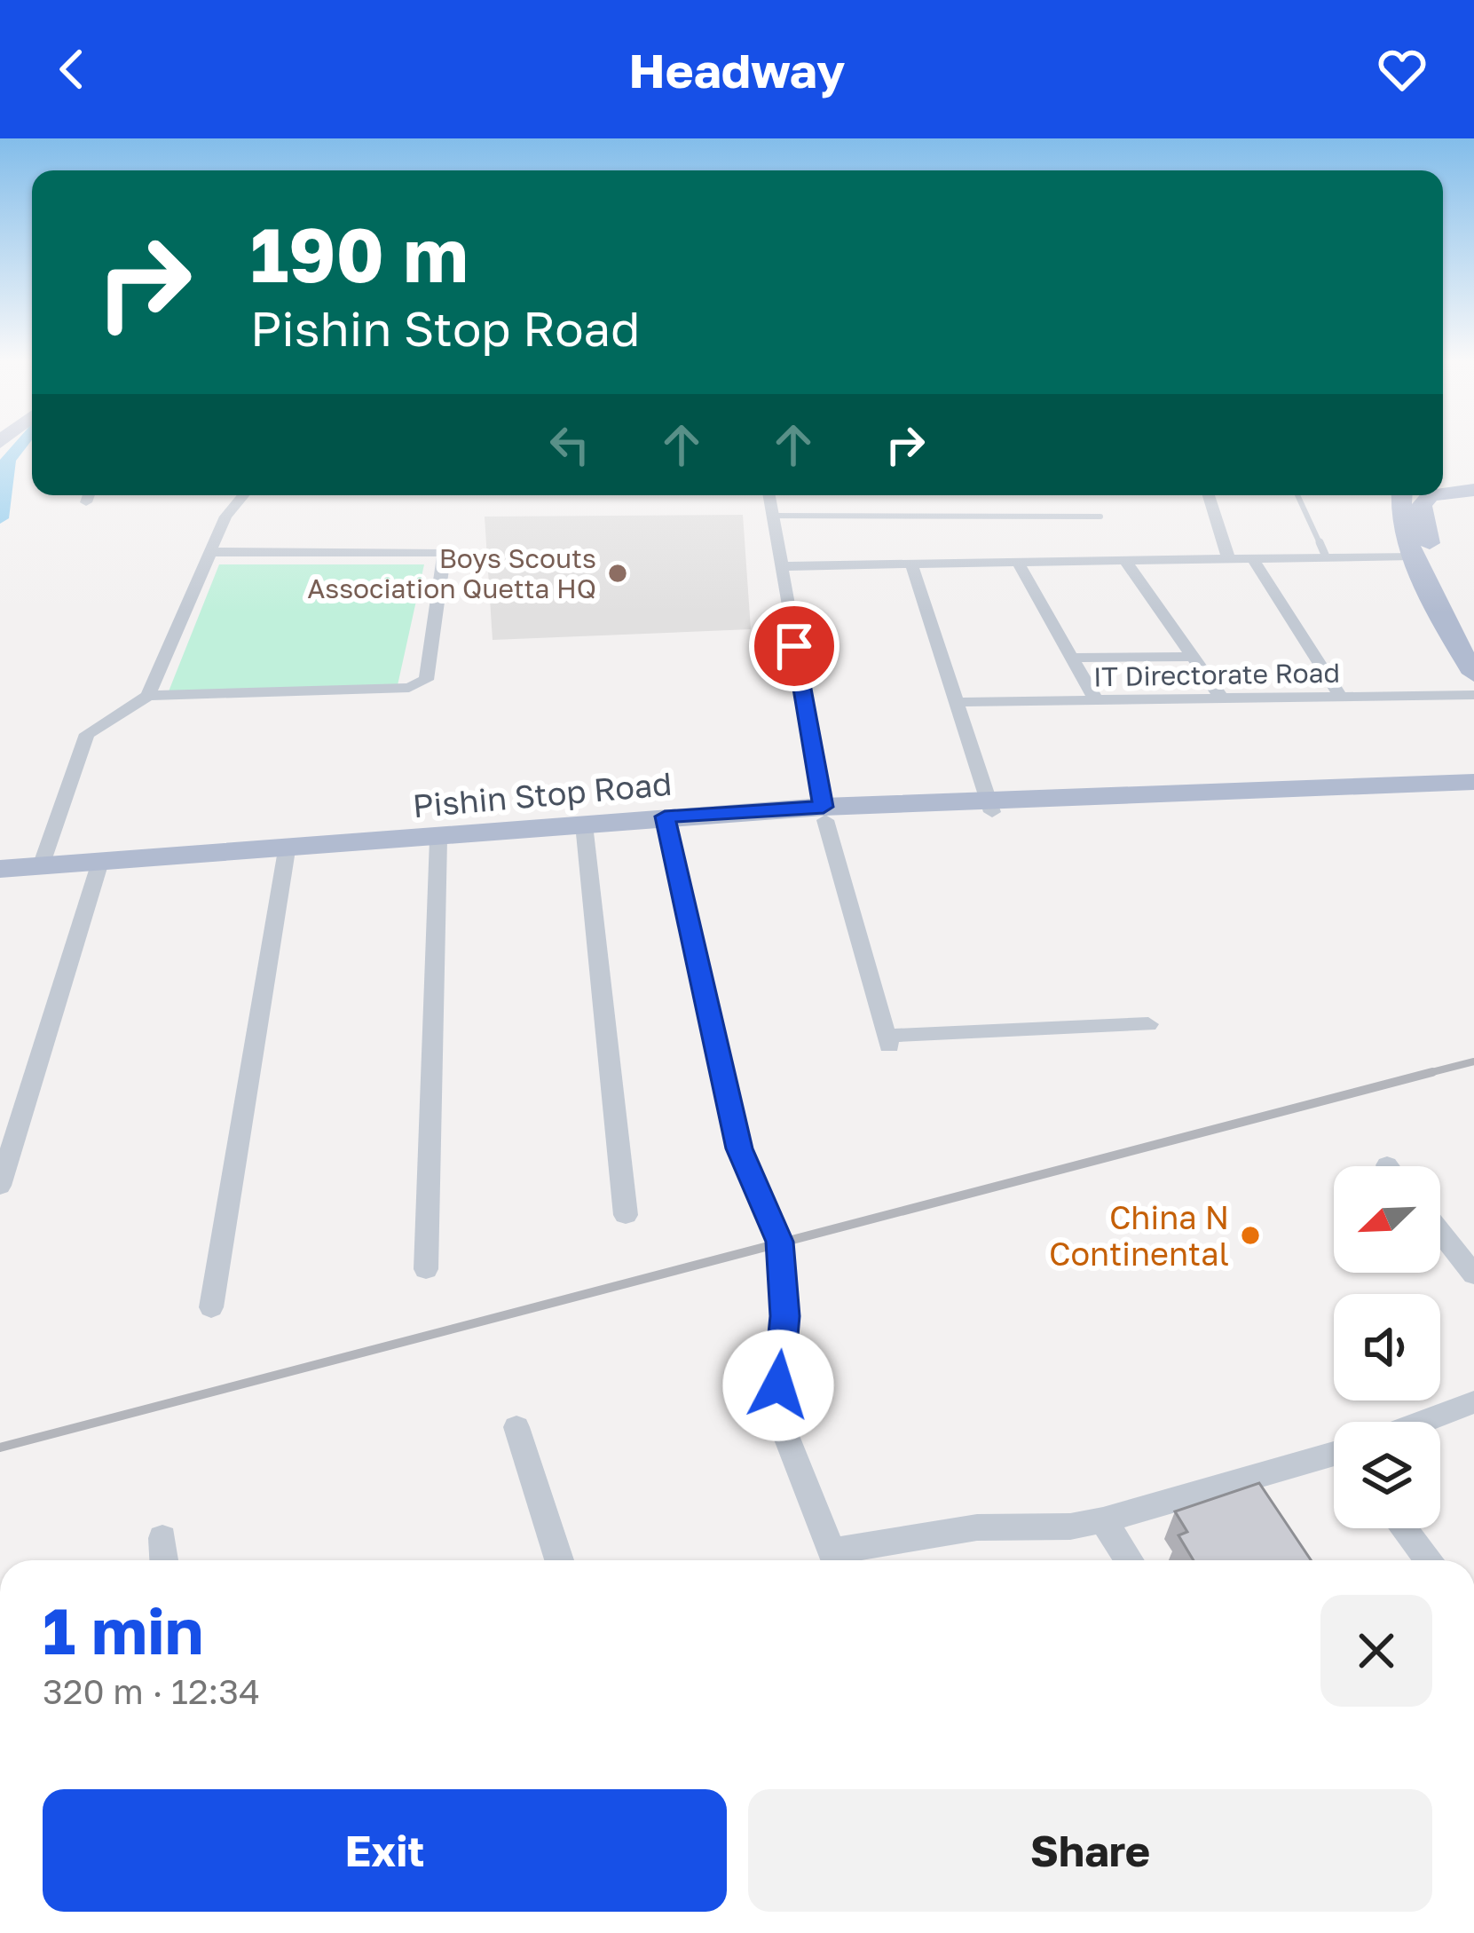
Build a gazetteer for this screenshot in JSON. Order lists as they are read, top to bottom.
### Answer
{
  "streets": {
    "main road": ["Pishin Stop Road"],
    "street": ["IT Directorate Road"]
  },
  "places": ["Boys Scouts Association Quetta HQ", "China N Continental"],
  "north": "bottom left",
  "page": {
    "header": "Headway",
    "turn": ["190 m", "Pishin Stop Road"],
    "heading": ["1 min", "320 m · 12:34"],
    "buttons": ["Exit", "Share"]
  }
}
